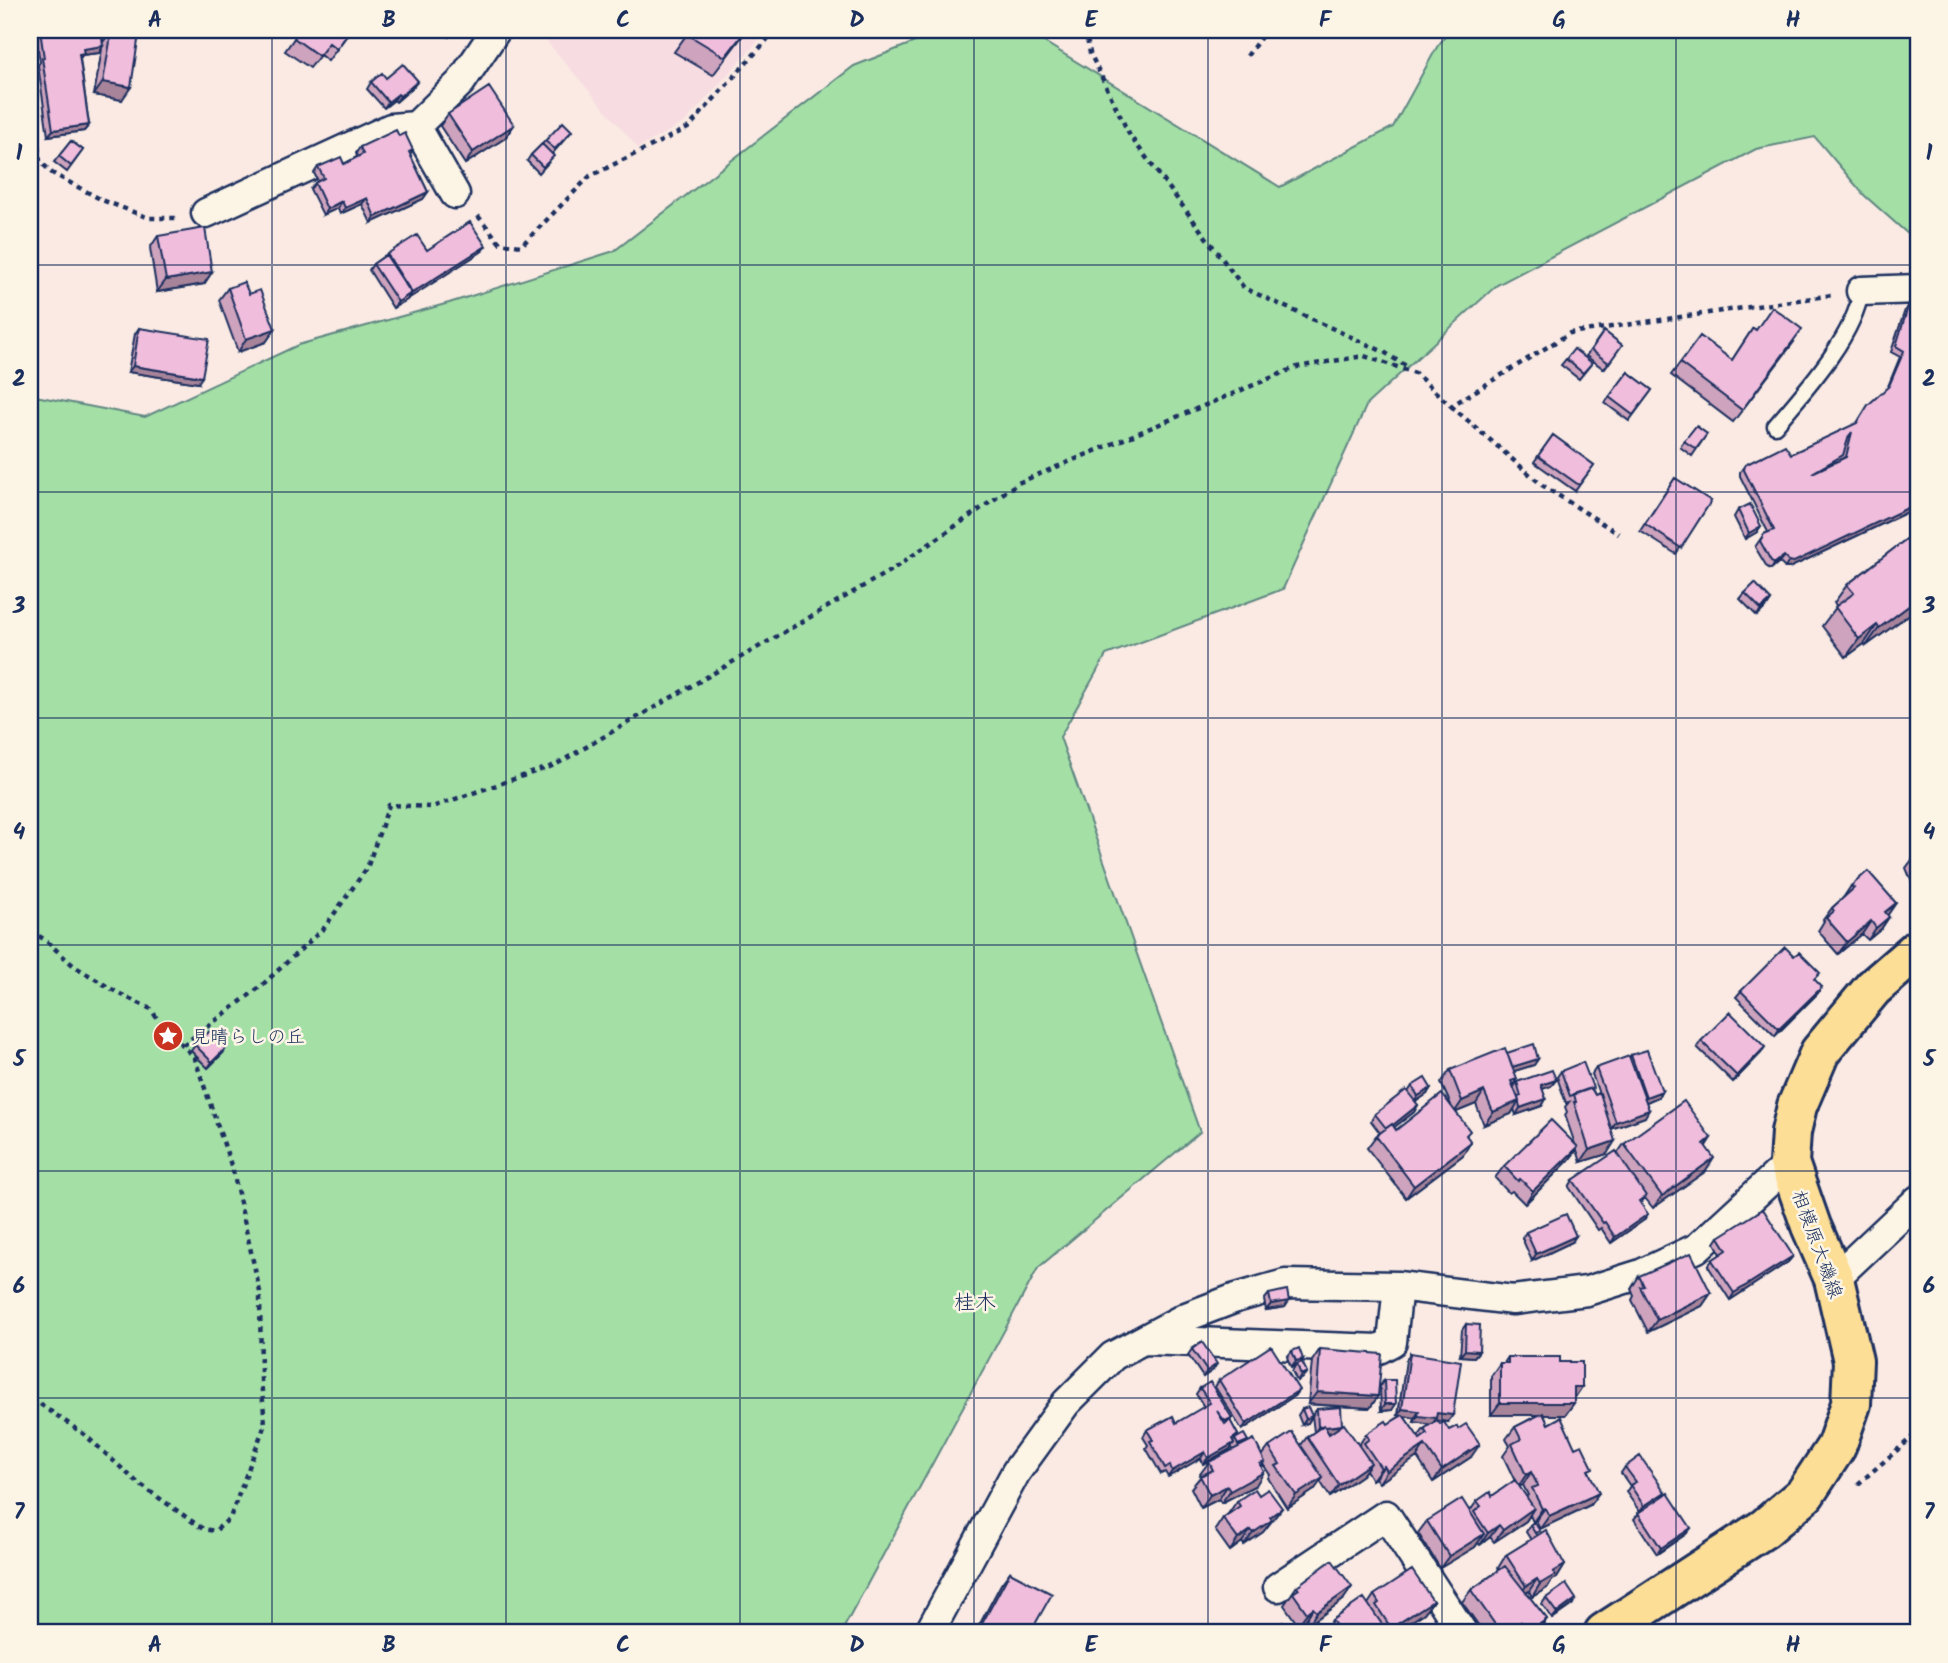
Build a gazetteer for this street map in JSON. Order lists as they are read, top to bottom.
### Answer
{
  "streets": {
    "main road": ["相模原大磯線"]
  },
  "districts": ["桂木"],
  "places": {
    "place": ["見晴らしの丘"]
  },
  "grid": {
    "columns": [
      "A",
      "B",
      "C",
      "D",
      "E",
      "F",
      "G",
      "H"
    ],
    "rows": [
      "1",
      "2",
      "3",
      "4",
      "5",
      "6",
      "7"
    ]
  }
}
